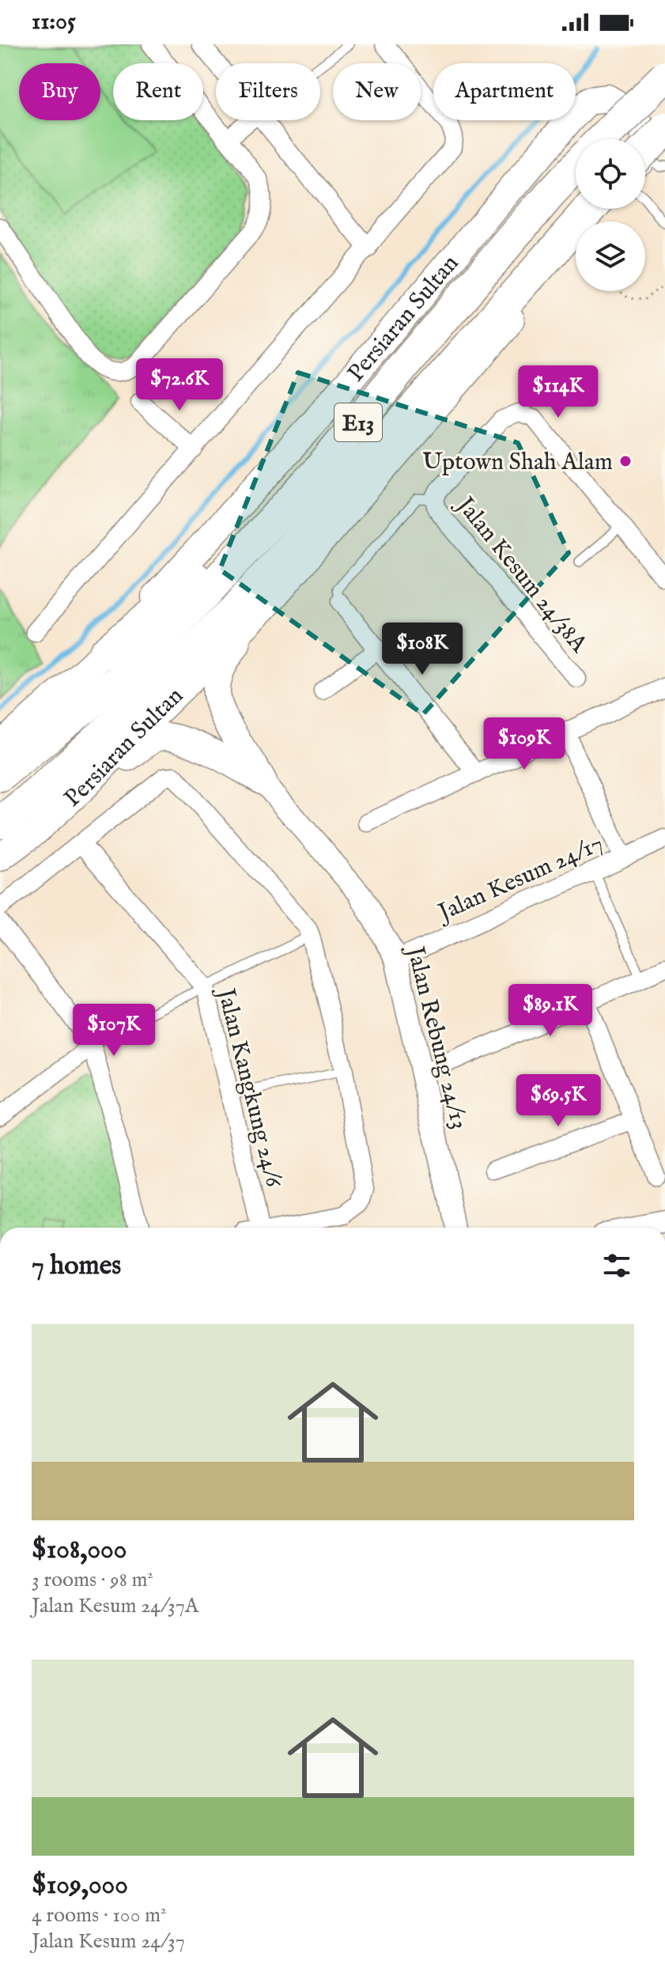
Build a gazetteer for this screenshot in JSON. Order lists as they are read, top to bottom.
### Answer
{
  "streets": {
    "highway": ["E13"],
    "main road": ["Persiaran Sultan"],
    "street": [
      "Jalan Kesum 24/38A",
      "Jalan Kesum 24/17",
      "Jalan Rebung 24/13",
      "Jalan Kangkung 24/6"
    ]
  },
  "crossings": [
    ["Jalan Kesum 24/17", "Jalan Rebung 24/13"]
  ],
  "places": ["Uptown Shah Alam"],
  "page": {
    "status": "11:05",
    "chip": [
      "Buy",
      "Rent",
      "Filters",
      "New",
      "Apartment"
    ],
    "price": [
      "$72.6K",
      "$114K",
      "$108K",
      "$109K",
      "$89.1K",
      "$107K",
      "$69.5K"
    ],
    "heading": "7 homes",
    "list": [
      {
        "name": "$108,000",
        "note": "3 rooms · 98 m² · Jalan Kesum 24/37A"
      },
      {
        "name": "$109,000",
        "note": "4 rooms · 100 m² · Jalan Kesum 24/37"
      }
    ]
  }
}
